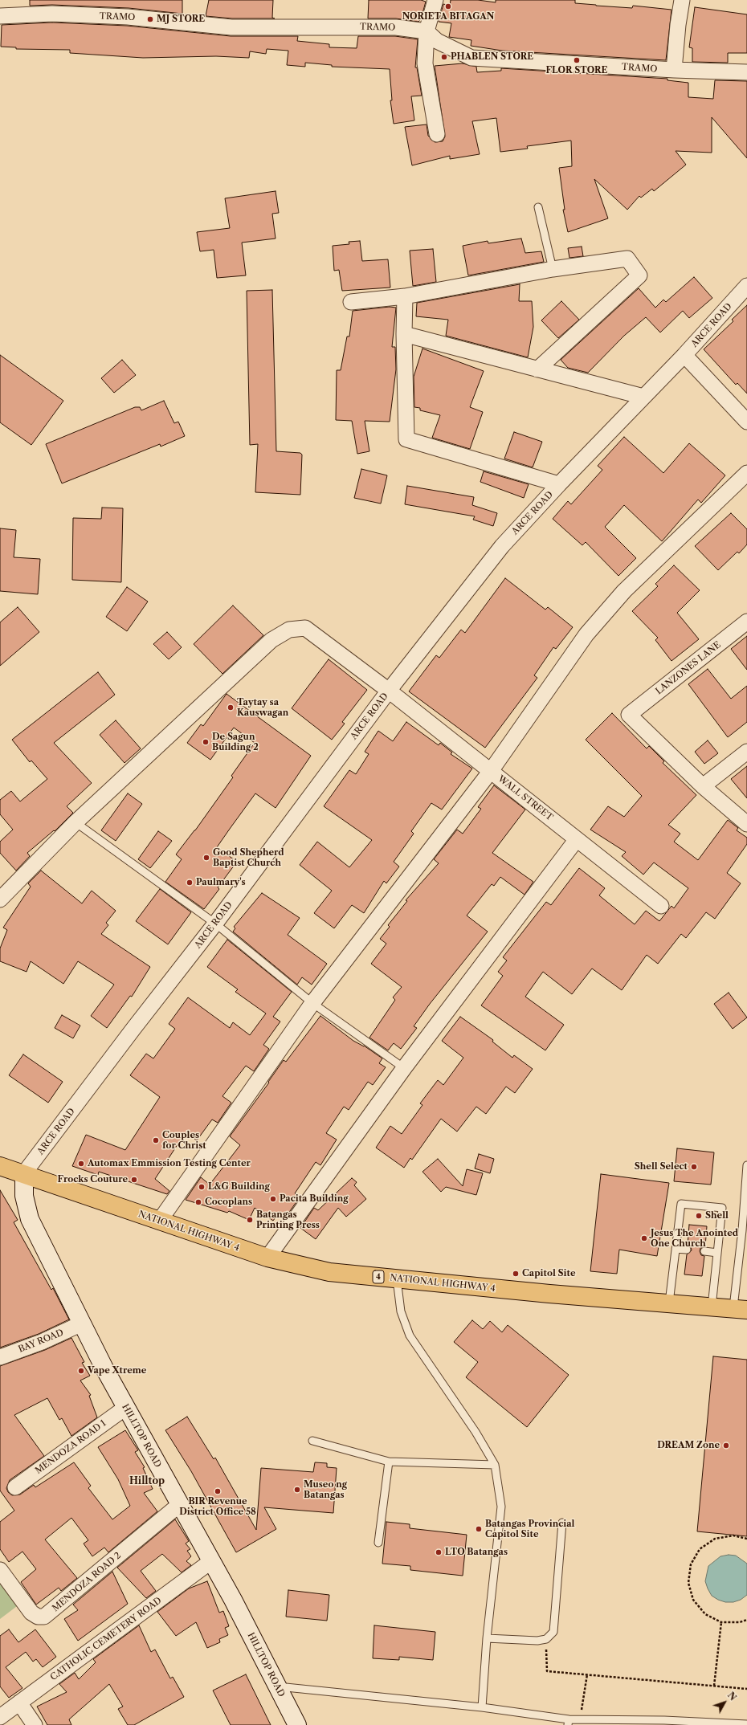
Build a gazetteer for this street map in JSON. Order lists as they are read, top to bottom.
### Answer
{
  "streets": {
    "main road": ["NATIONAL HIGHWAY 4", "4"],
    "street": [
      "TRAMO",
      "ARCE ROAD",
      "LANZONES LANE",
      "WALL STREET",
      "BAY ROAD",
      "HILLTOP ROAD",
      "MENDOZA ROAD 1",
      "MENDOZA ROAD 2",
      "CATHOLIC CEMETERY ROAD"
    ]
  },
  "crossings": [
    ["ARCE ROAD", "WALL STREET"],
    ["ARCE ROAD", "NATIONAL HIGHWAY 4"],
    ["ARCE ROAD", "HILLTOP ROAD"],
    ["NATIONAL HIGHWAY 4", "HILLTOP ROAD"],
    ["BAY ROAD", "HILLTOP ROAD"],
    ["HILLTOP ROAD", "MENDOZA ROAD 1"],
    ["HILLTOP ROAD", "MENDOZA ROAD 2"],
    ["HILLTOP ROAD", "CATHOLIC CEMETERY ROAD"]
  ],
  "districts": ["Hilltop"],
  "places": [
    "NORIETA BITAGAN",
    "MJ STORE",
    "PHABLEN STORE",
    "FLOR STORE",
    "Taytay sa Kauswagan",
    "De Sagun Building 2",
    "Good Shepherd Baptist Church",
    "Paulmary's",
    "Couples for Christ",
    "Automax Emmission Testing Center",
    "Shell Select",
    "Frocks Couture",
    "L&G Building",
    "Pacita Building",
    "Cocoplans",
    "Shell",
    "Batangas Printing Press",
    "Jesus The Anointed One Church",
    "Capitol Site",
    "Vape Xtreme",
    "DREAM Zone",
    "Museo ng Batangas",
    "BIR Revenue District Office 58",
    "Batangas Provincial Capitol Site",
    "LTO Batangas"
  ],
  "north": "top right"
}
